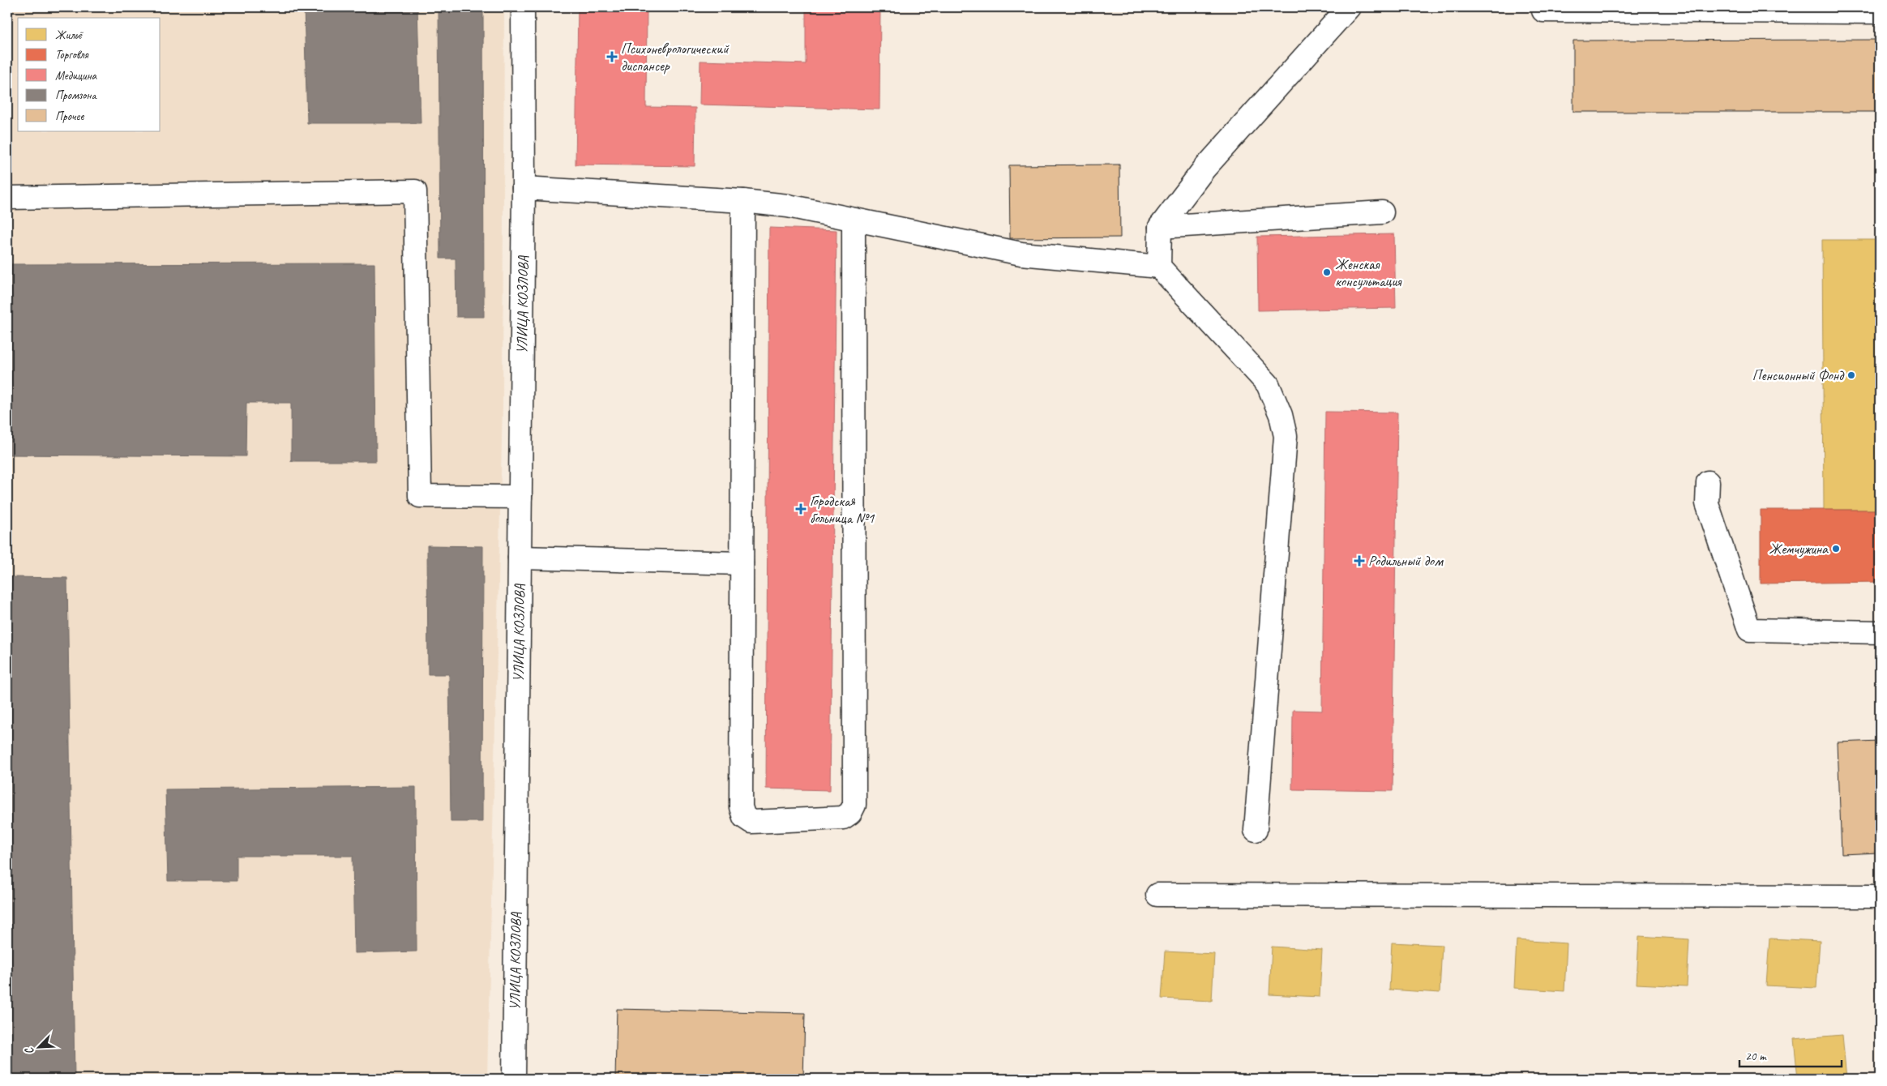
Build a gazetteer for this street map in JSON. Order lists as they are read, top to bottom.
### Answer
{
  "streets": {
    "street": ["УЛИЦА КОЗЛОВА"]
  },
  "places": {
    "health": ["Психоневрологический диспансер", "Городская больница №1", "Родильный дом"],
    "other": ["Женская консультация", "Пенсионный Фонд", "Жемчужина"]
  },
  "legend": [
    "Жильё",
    "Торговля",
    "Медицина",
    "Промзона",
    "Прочее"
  ],
  "scale_bar": "20 m",
  "north": "bottom left"
}
